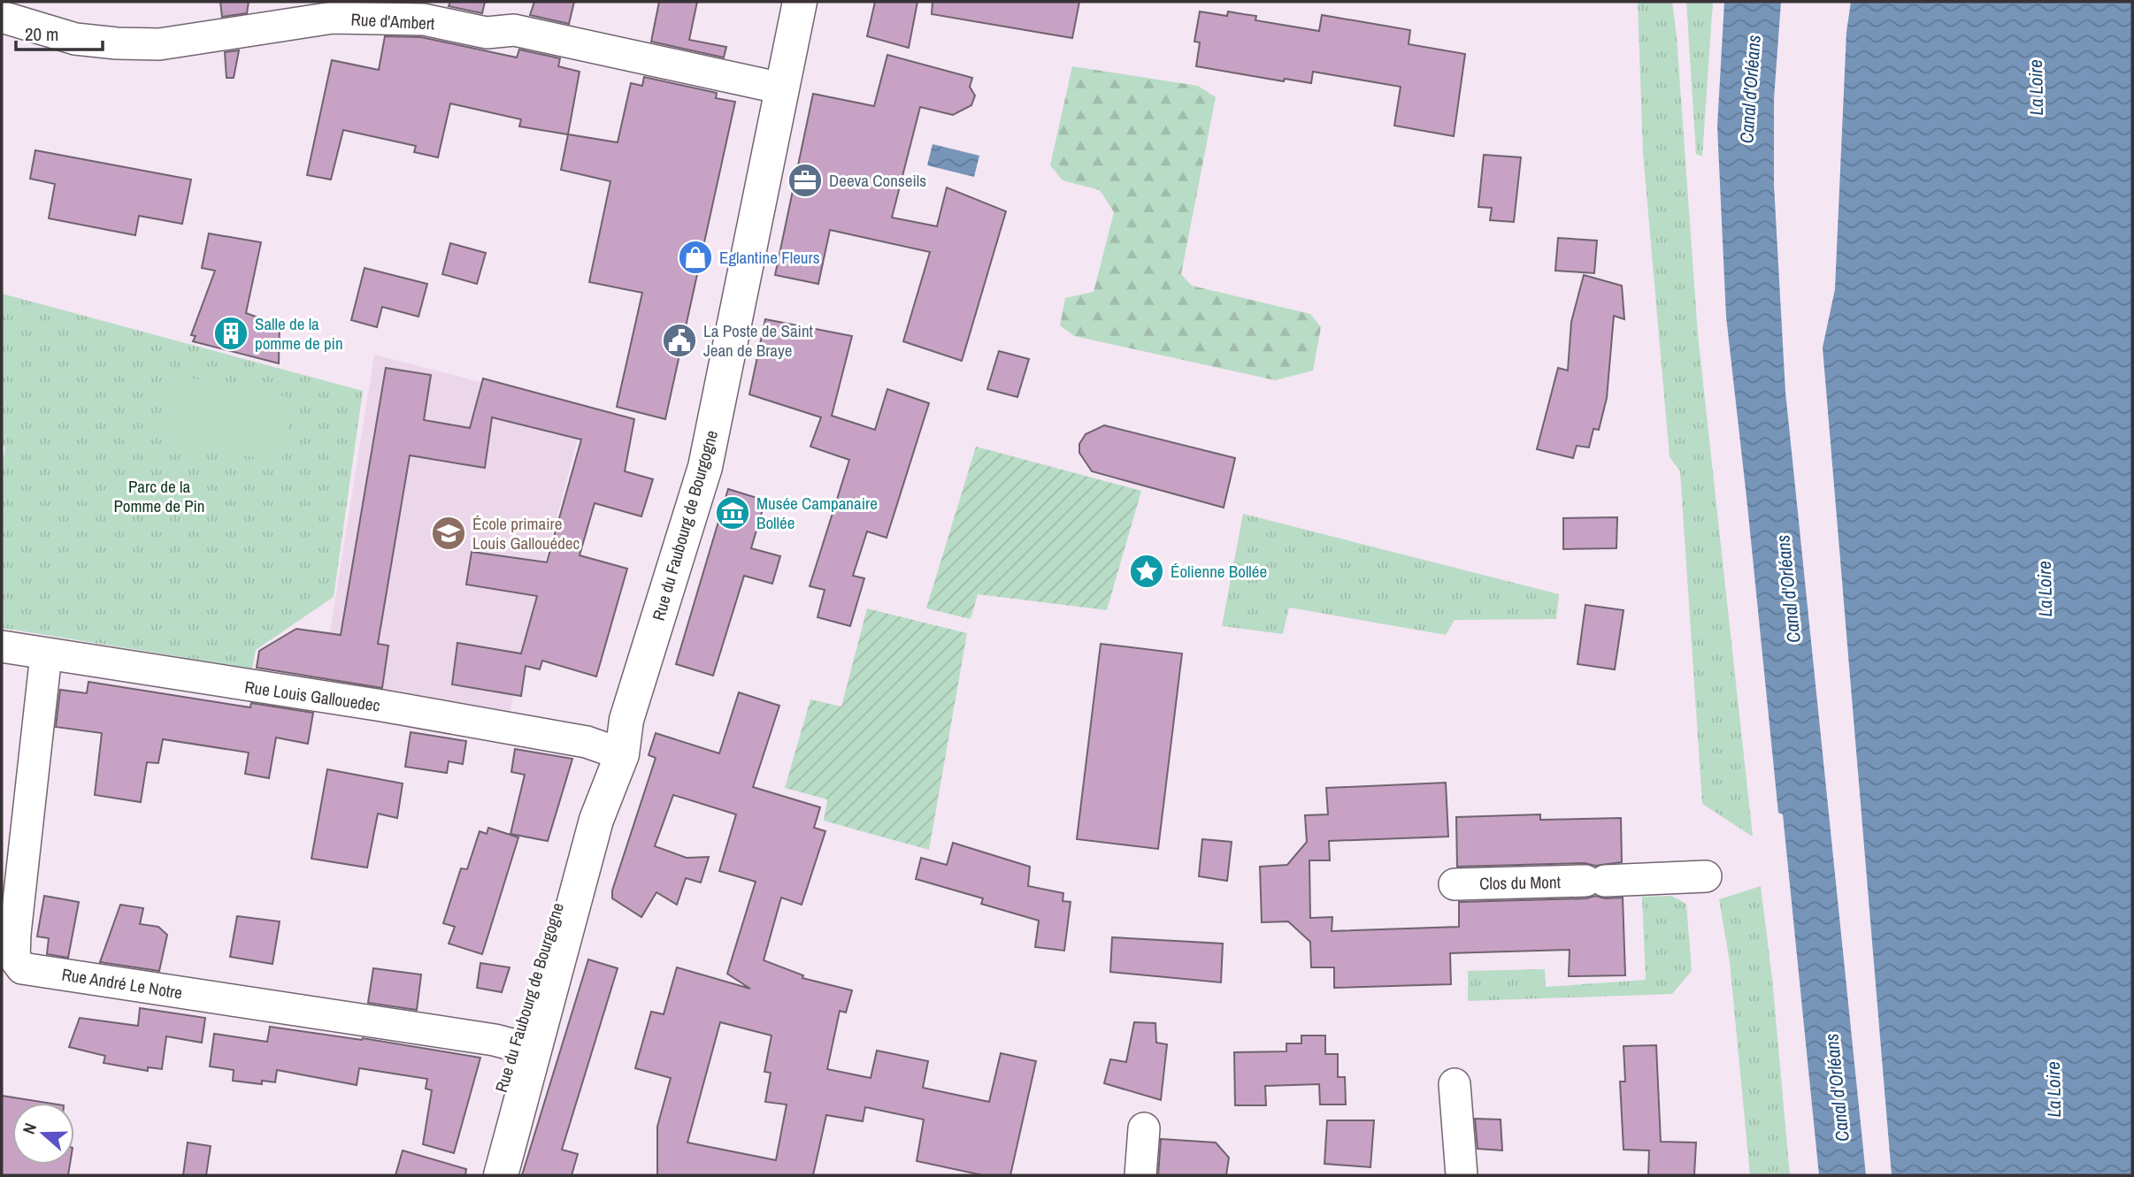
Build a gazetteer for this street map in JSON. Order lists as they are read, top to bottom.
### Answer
{
  "streets": {
    "main road": ["Rue du Faubourg de Bourgogne"],
    "street": [
      "Rue d'Ambert",
      "Rue Louis Gallouedec",
      "Clos du Mont",
      "Rue André Le Notre"
    ]
  },
  "crossings": [
    ["Rue d'Ambert", "Rue du Faubourg de Bourgogne"],
    ["Rue du Faubourg de Bourgogne", "Rue Louis Gallouedec"],
    ["Rue du Faubourg de Bourgogne", "Rue André Le Notre"],
    ["Rue Louis Gallouedec", "Rue André Le Notre"]
  ],
  "water": ["La Loire", "Canal d'Orléans"],
  "parks": ["Parc de la Pomme de Pin"],
  "places": {
    "office": ["Deeva Conseils"],
    "shop": ["Eglantine Fleurs"],
    "building": ["Salle de la pomme de pin"],
    "public building": ["La Poste de Saint Jean de Braye"],
    "museum": ["Musée Campanaire Bollée"],
    "school or university": ["École primaire Louis Gallouédec"],
    "place": ["Éolienne Bollée"]
  },
  "scale_bar": "20 m",
  "north": "left"
}
